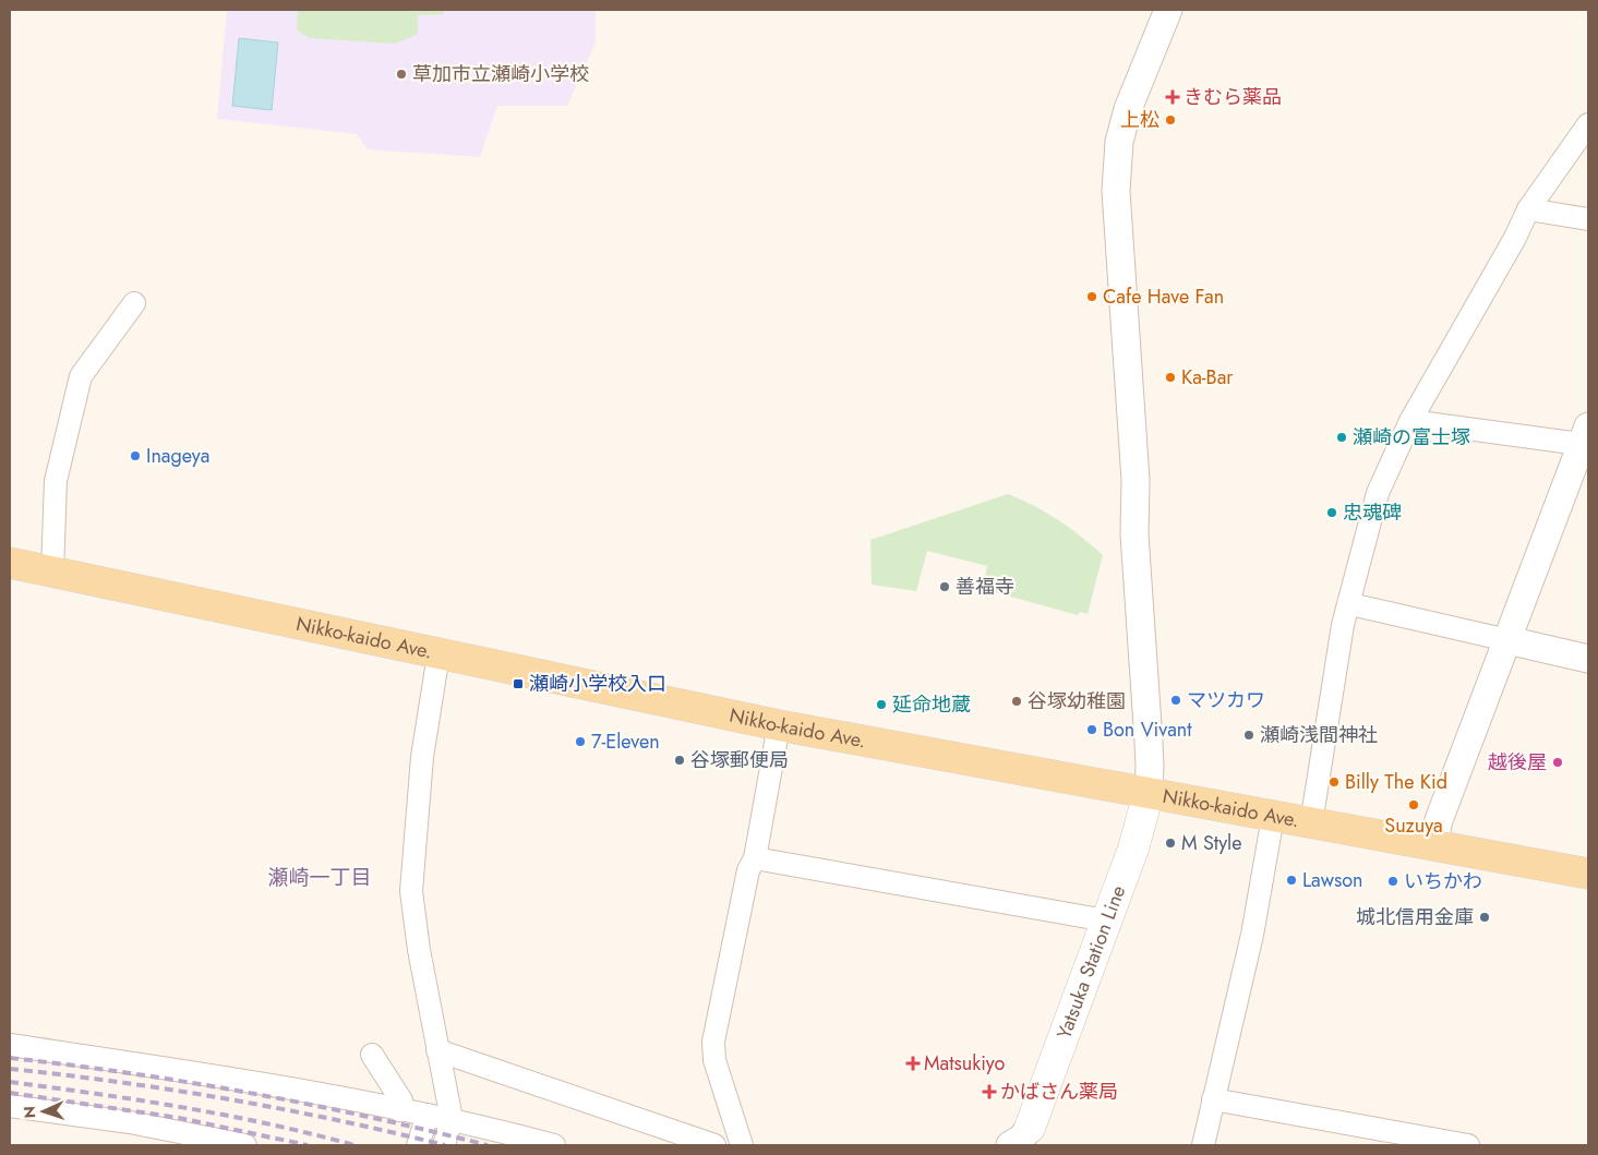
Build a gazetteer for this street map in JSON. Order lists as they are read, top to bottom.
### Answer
{
  "streets": {
    "main road": ["Nikko-kaido Ave.", "Yatsuka Station Line"]
  },
  "crossings": [
    ["Nikko-kaido Ave.", "Yatsuka Station Line"]
  ],
  "districts": ["瀬崎一丁目"],
  "places": {
    "other": [
      "草加市立瀬崎小学校",
      "上松",
      "Cafe Have Fan",
      "Ka-Bar",
      "瀬崎の富士塚",
      "Inageya",
      "忠魂碑",
      "善福寺",
      "マツカワ",
      "谷塚幼稚園",
      "延命地蔵",
      "Bon Vivant",
      "瀬崎浅間神社",
      "7-Eleven",
      "谷塚郵便局",
      "越後屋",
      "Billy The Kid",
      "Suzuya",
      "M Style",
      "Lawson",
      "いちかわ",
      "城北信用金庫"
    ],
    "health": ["きむら薬品", "Matsukiyo", "かばさん薬局"],
    "transit": ["瀬崎小学校入口"]
  },
  "north": "left"
}
